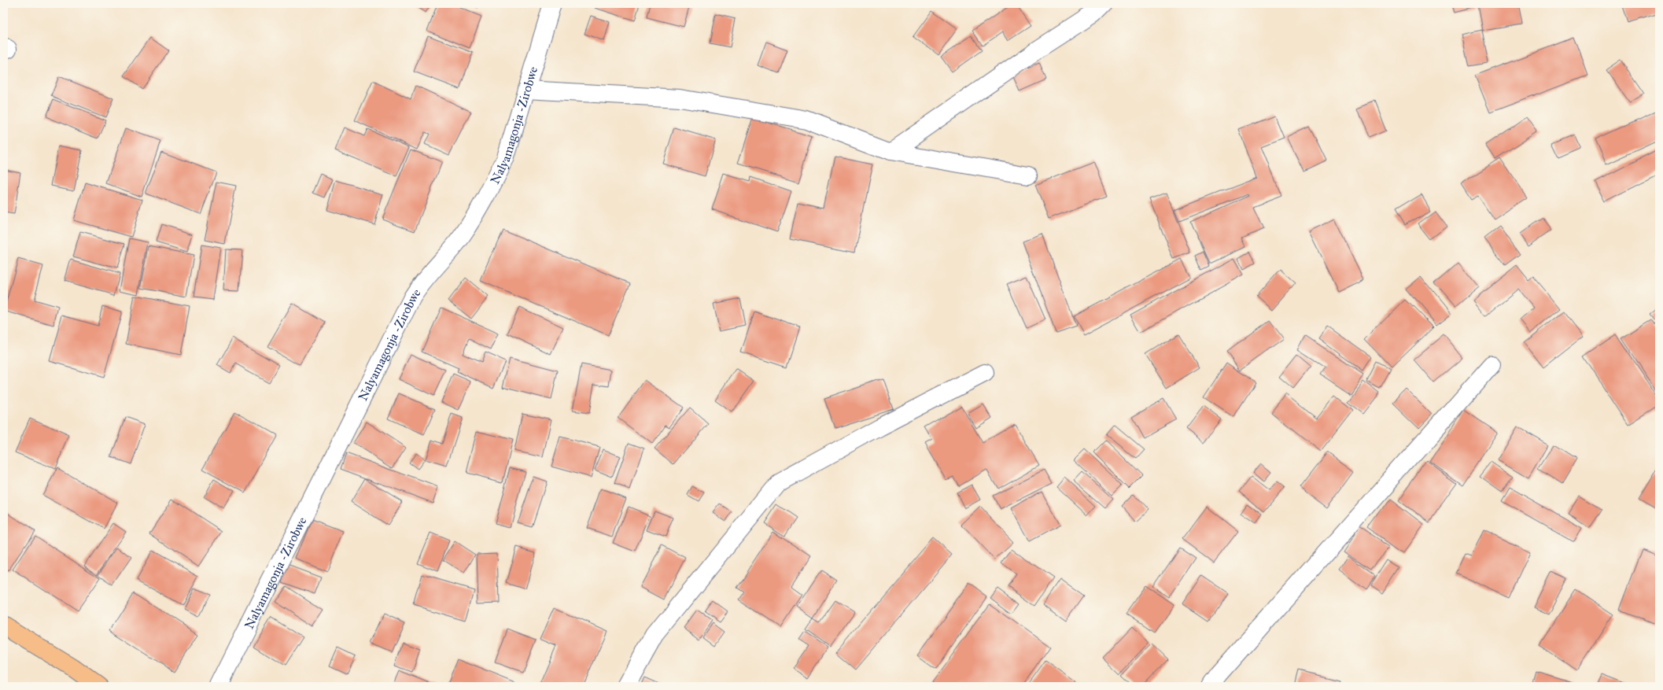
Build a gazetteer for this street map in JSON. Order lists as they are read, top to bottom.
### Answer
{
  "streets": {
    "street": ["Nalyamagonja -Zirobwe"]
  }
}
